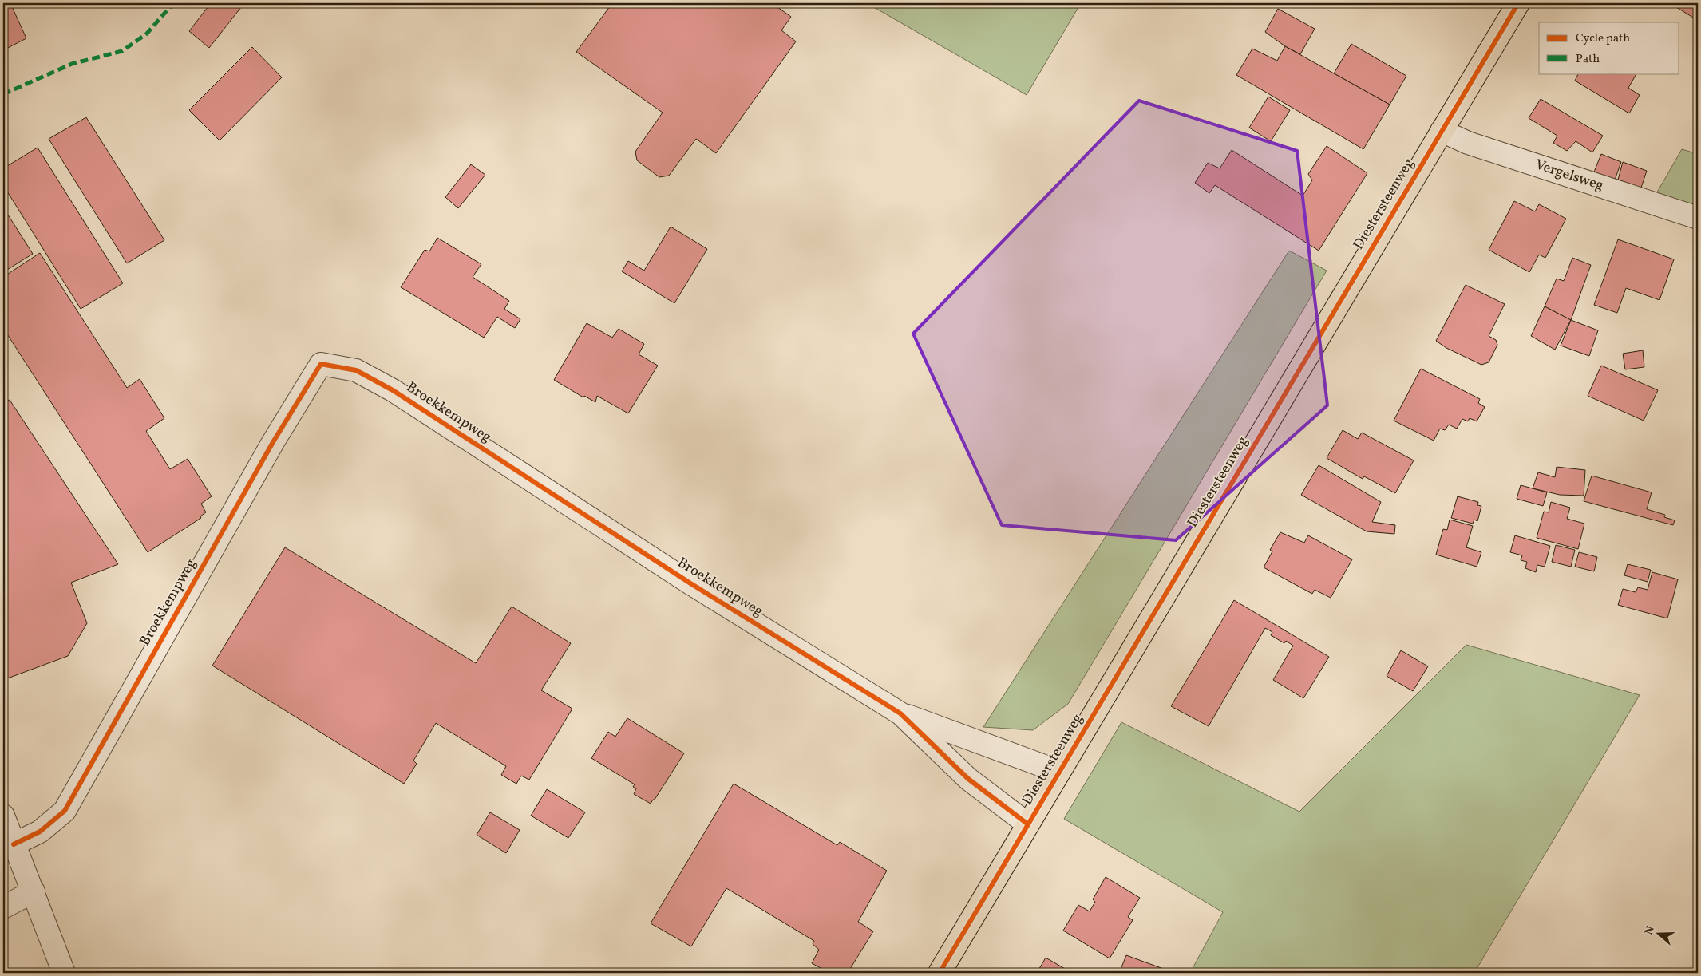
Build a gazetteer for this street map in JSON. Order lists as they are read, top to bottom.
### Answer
{
  "streets": {
    "main road": ["Diestersteenweg"],
    "street": ["Vergelsweg", "Broekkempweg"]
  },
  "crossings": [
    ["Vergelsweg", "Diestersteenweg"],
    ["Diestersteenweg", "Broekkempweg"]
  ],
  "legend": ["Cycle path", "Path"],
  "north": "left"
}
